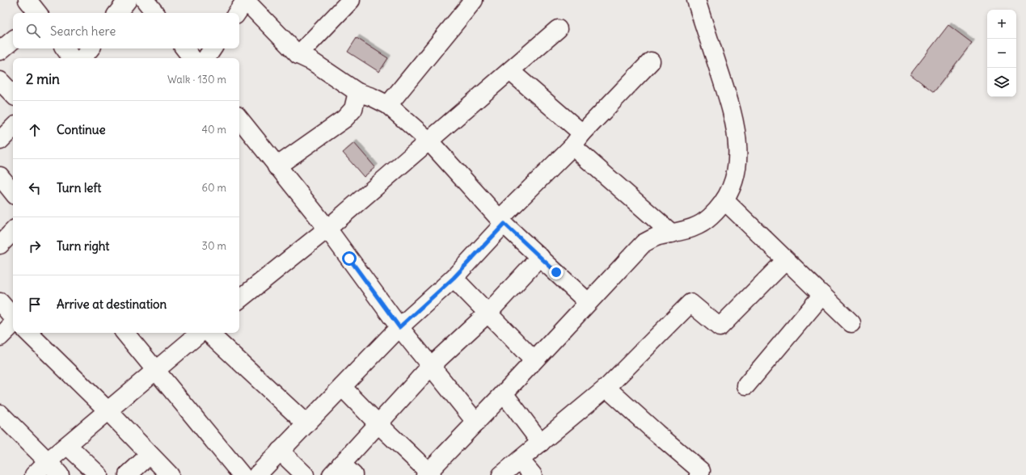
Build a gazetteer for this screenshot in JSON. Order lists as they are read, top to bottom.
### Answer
{
  "page": {
    "map_buttons": ["+", "−"],
    "search": "Search here",
    "heading": ["2 min", "Walk · 130 m"],
    "list": [
      ["Continue", "40 m"],
      ["Turn left", "60 m"],
      ["Turn right", "30 m"],
      "Arrive at destination"
    ]
  }
}
